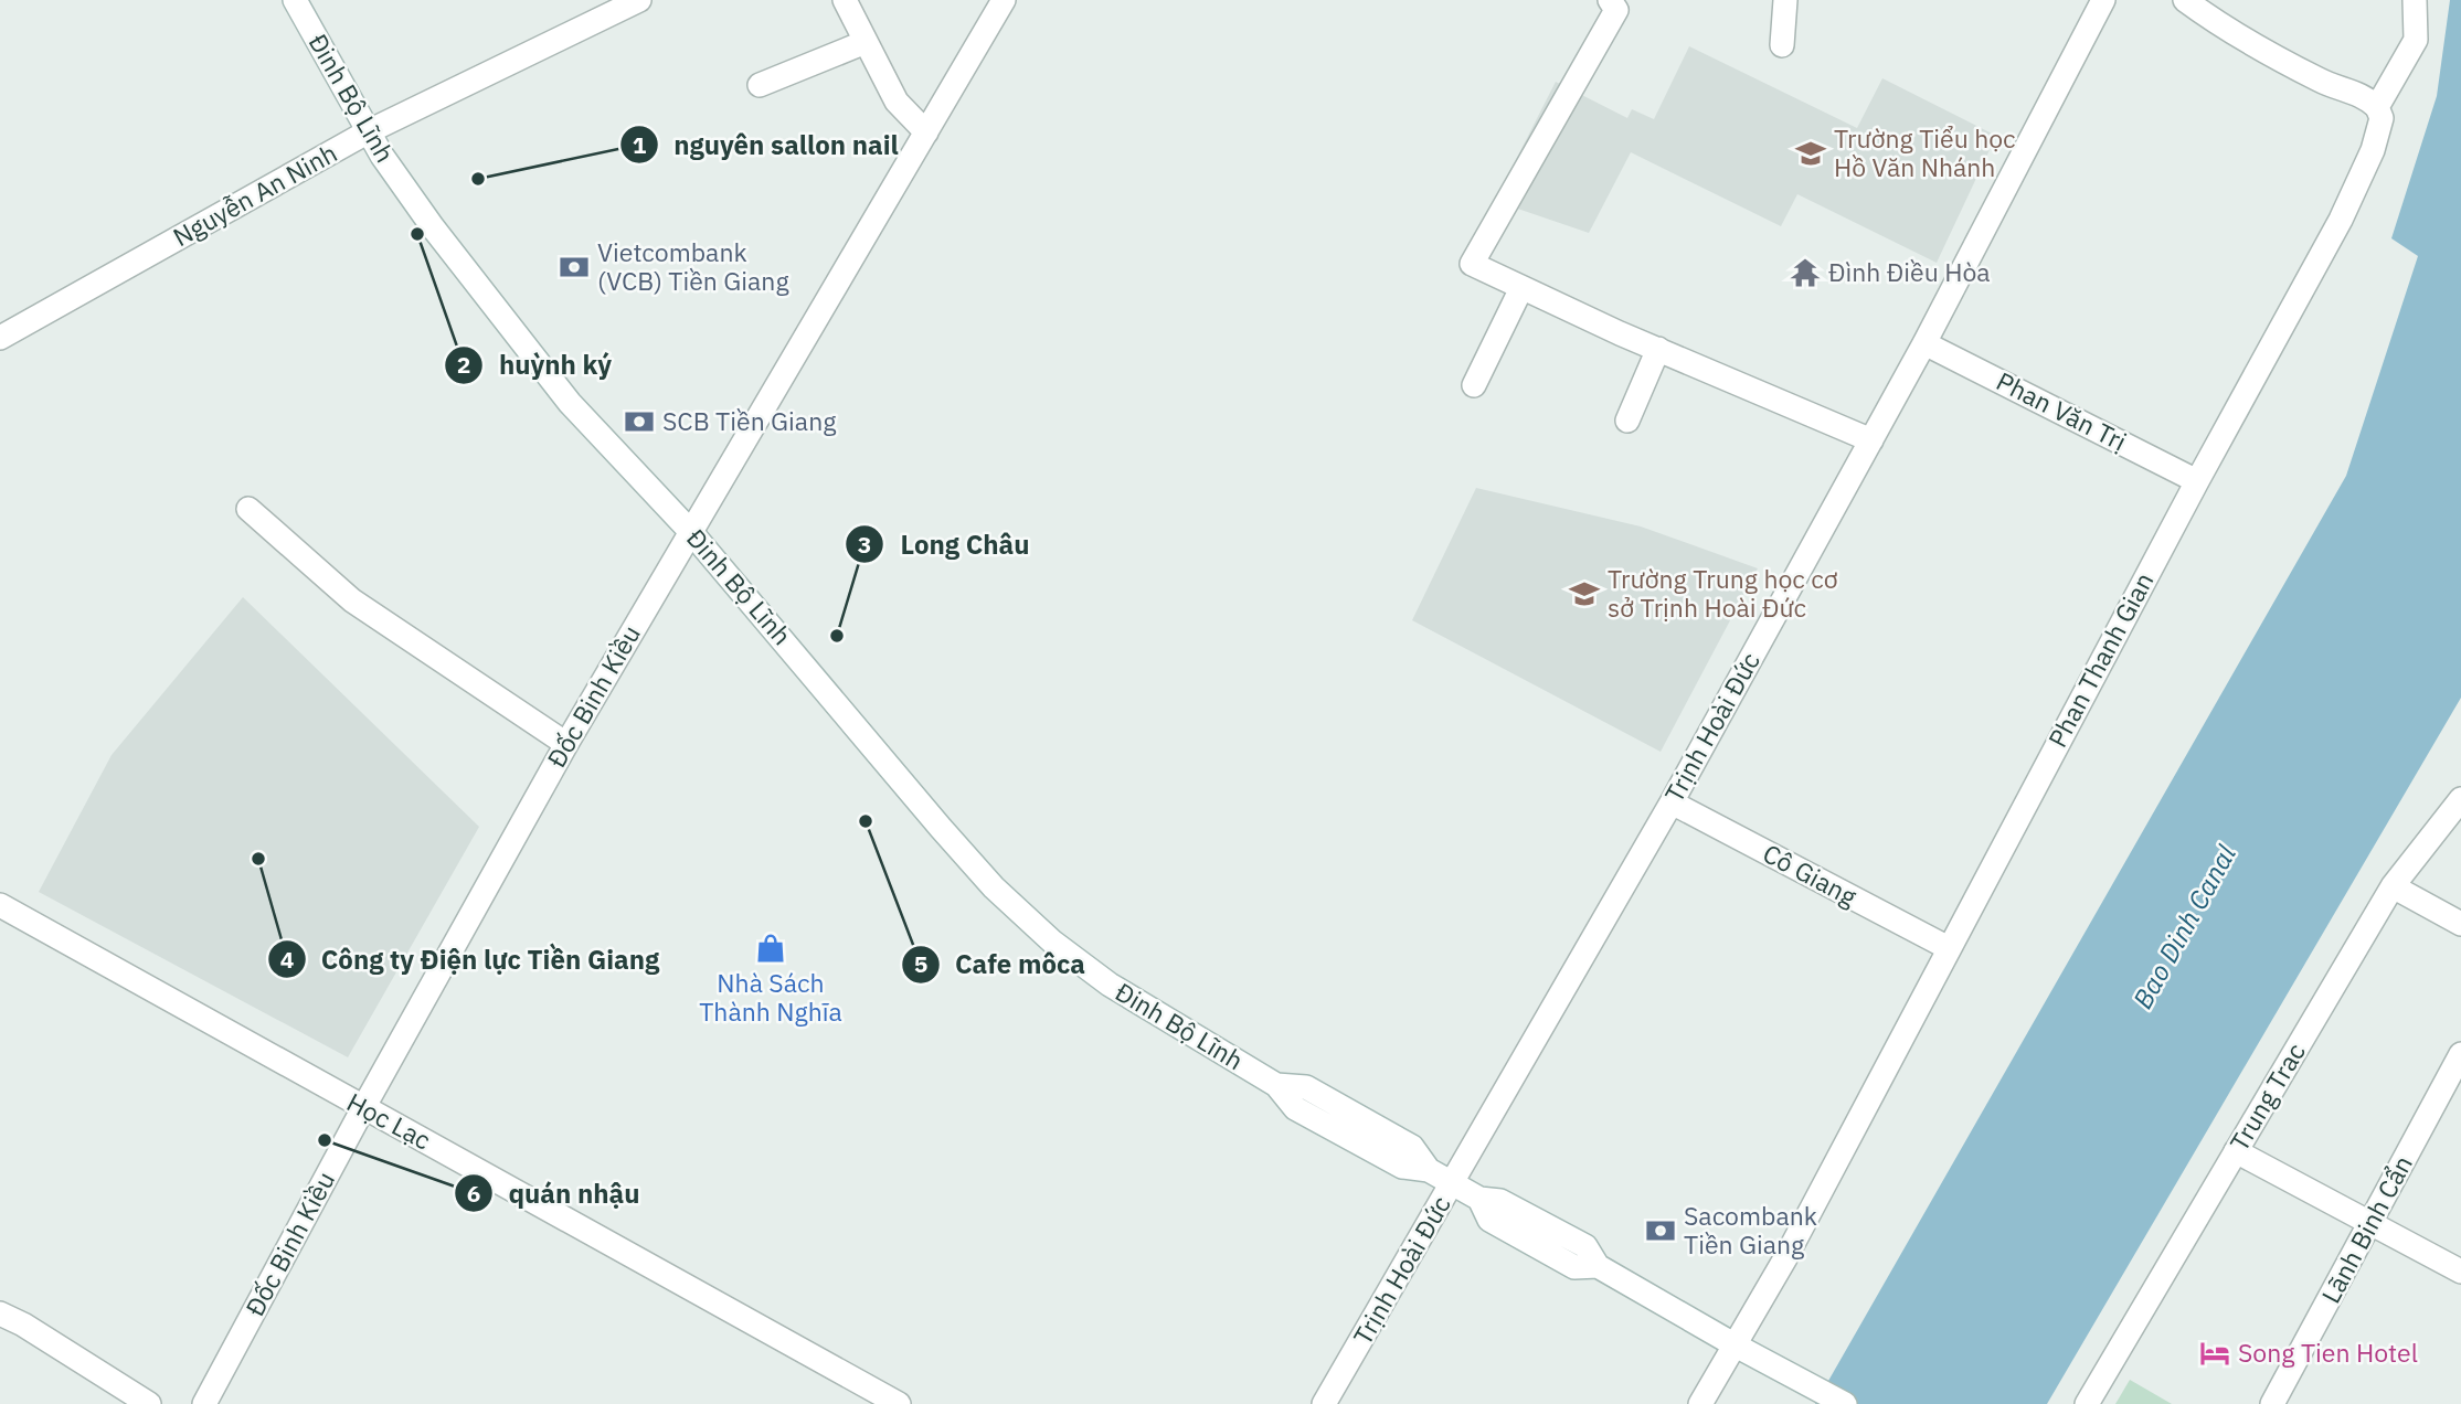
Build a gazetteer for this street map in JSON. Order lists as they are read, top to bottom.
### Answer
{
  "streets": {
    "street": [
      "Đinh Bộ Lĩnh",
      "Nguyễn An Ninh",
      "Phan Văn Trị",
      "Phan Thanh Gian",
      "Đốc Binh Kiều",
      "Trịnh Hoài Đức",
      "Cô Giang",
      "Trung Trac",
      "Học Lạc",
      "Lãnh Binh Cẩn"
    ]
  },
  "crossings": [
    ["Đinh Bộ Lĩnh", "Nguyễn An Ninh"],
    ["Đinh Bộ Lĩnh", "Phan Thanh Gian"],
    ["Đinh Bộ Lĩnh", "Đốc Binh Kiều"],
    ["Đinh Bộ Lĩnh", "Trịnh Hoài Đức"],
    ["Phan Văn Trị", "Phan Thanh Gian"],
    ["Phan Văn Trị", "Trịnh Hoài Đức"],
    ["Phan Thanh Gian", "Cô Giang"],
    ["Đốc Binh Kiều", "Học Lạc"],
    ["Trịnh Hoài Đức", "Cô Giang"]
  ],
  "water": ["Bao Dinh Canal"],
  "places": {
    "school or university": ["Trường Tiểu học Hồ Văn Nhánh", "Trường Trung học cơ sở Trịnh Hoài Đức"],
    "other": [
      "nguyên sallon nail",
      "huỳnh ký",
      "Long Châu",
      "Cafe môca",
      "Công ty Điện lực Tiền Giang",
      "quán nhậu"
    ],
    "bank": ["Vietcombank (VCB) Tiền Giang", "SCB Tiền Giang", "Sacombank Tiền Giang"],
    "temple": ["Đình Điều Hòa"],
    "shop": ["Nhà Sách Thành Nghĩa"],
    "hotel": ["Song Tien Hotel"]
  }
}
